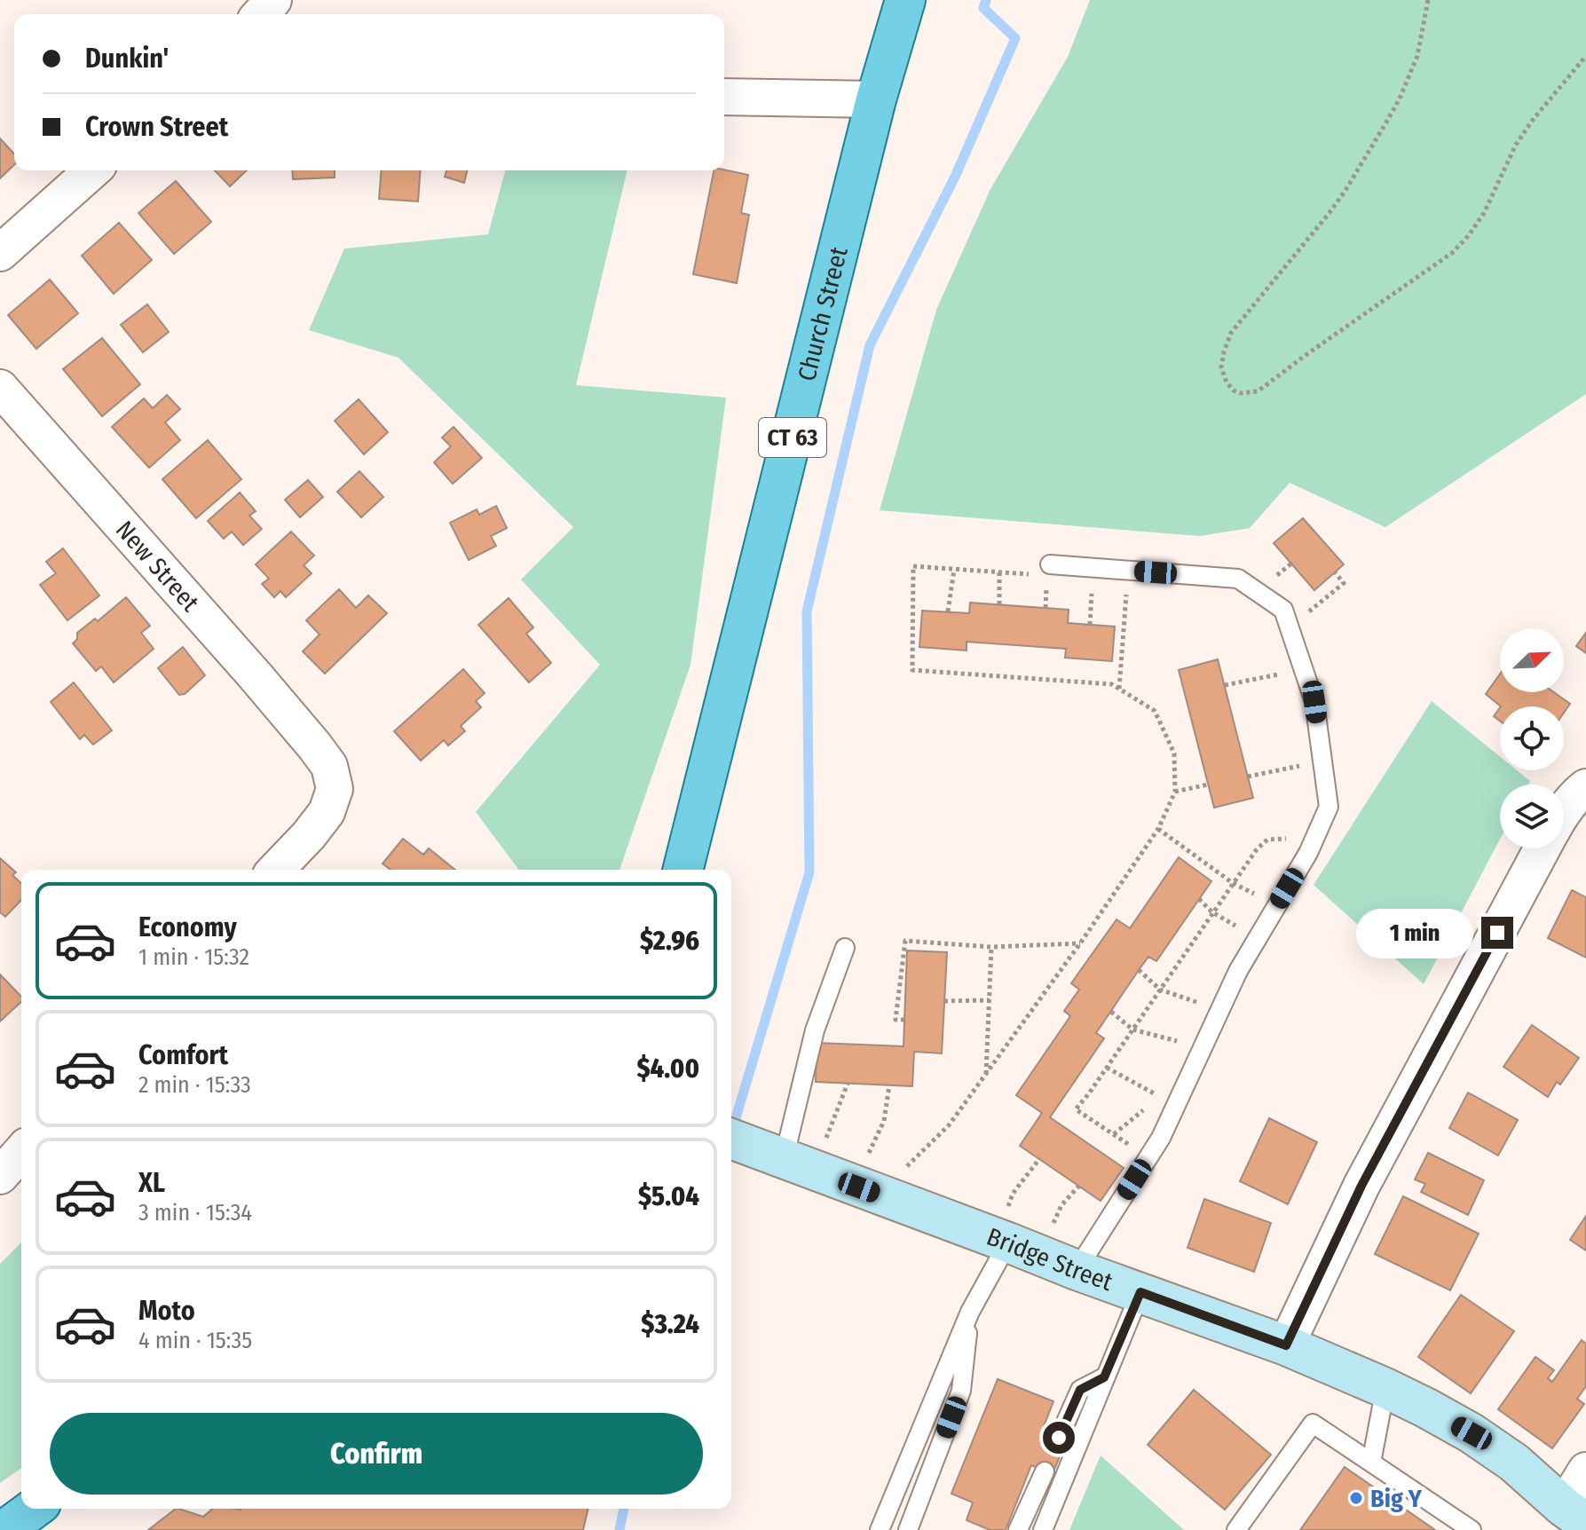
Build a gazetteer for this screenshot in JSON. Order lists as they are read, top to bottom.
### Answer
{
  "streets": {
    "main road": ["Church Street", "CT 63", "Bridge Street"],
    "street": ["New Street"]
  },
  "places": ["Big Y"],
  "north": "top right",
  "page": {
    "banner": ["Dunkin'", "Crown Street"],
    "list": [
      {
        "name": "Economy",
        "note": "1 min · 15:32",
        "value": "$2.96"
      },
      {
        "name": "Comfort",
        "note": "2 min · 15:33",
        "value": "$4.00"
      },
      {
        "name": "XL",
        "note": "3 min · 15:34",
        "value": "$5.04"
      },
      {
        "name": "Moto",
        "note": "4 min · 15:35",
        "value": "$3.24"
      }
    ],
    "bubble": "1 min",
    "buttons": "Confirm"
  }
}
